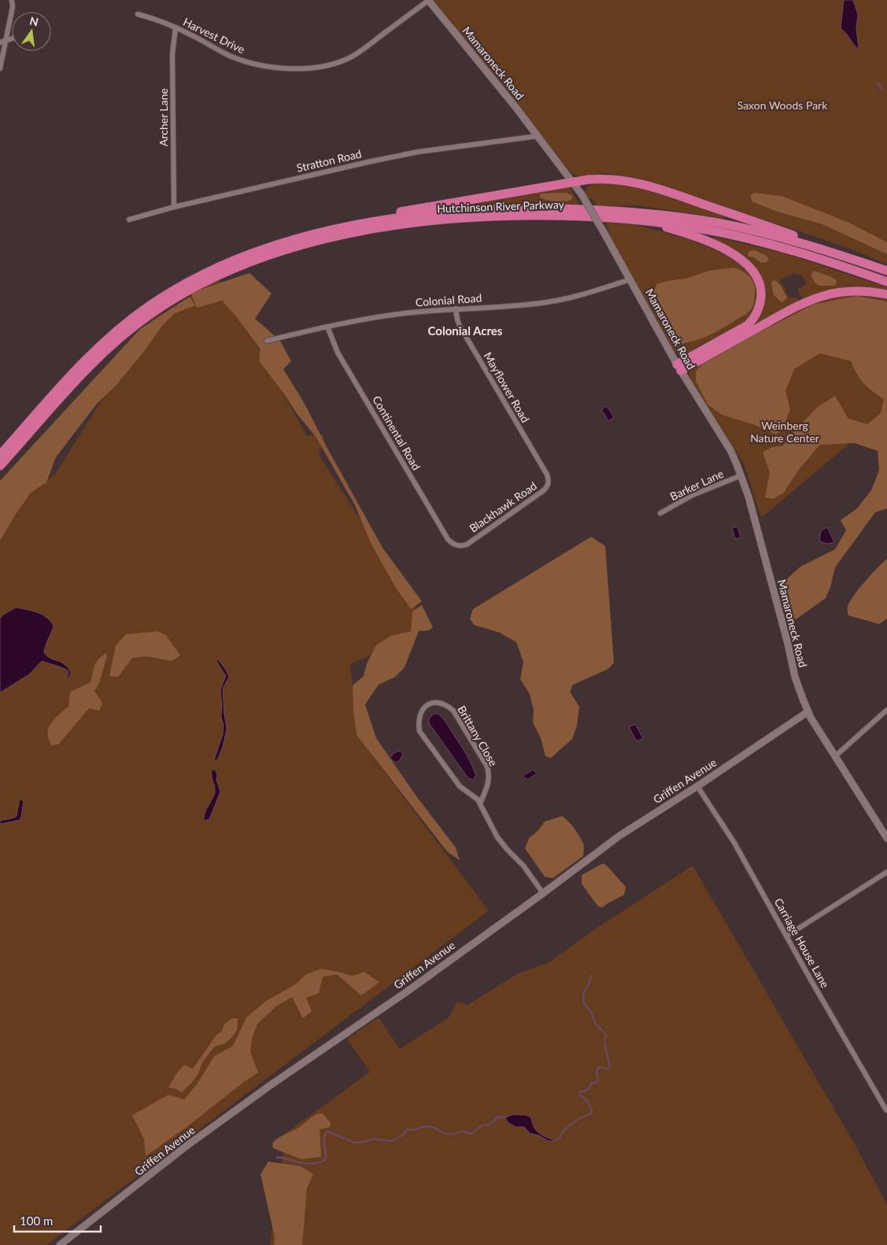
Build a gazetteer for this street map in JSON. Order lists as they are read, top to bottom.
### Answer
{
  "streets": {
    "highway": ["Hutchinson River Parkway"],
    "street": [
      "Harvest Drive",
      "Mamaroneck Road",
      "Archer Lane",
      "Stratton Road",
      "Colonial Road",
      "Mayflower Road",
      "Continental Road",
      "Barker Lane",
      "Blackhawk Road",
      "Brittany Close",
      "Griffen Avenue",
      "Carriage House Lane"
    ]
  },
  "crossings": [
    ["Harvest Drive", "Mamaroneck Road"],
    ["Harvest Drive", "Archer Lane"],
    ["Mamaroneck Road", "Stratton Road"],
    ["Mamaroneck Road", "Colonial Road"],
    ["Mamaroneck Road", "Barker Lane"],
    ["Mamaroneck Road", "Griffen Avenue"],
    ["Archer Lane", "Stratton Road"],
    ["Colonial Road", "Mayflower Road"],
    ["Colonial Road", "Continental Road"],
    ["Mayflower Road", "Blackhawk Road"],
    ["Continental Road", "Blackhawk Road"],
    ["Brittany Close", "Griffen Avenue"],
    ["Griffen Avenue", "Carriage House Lane"]
  ],
  "districts": ["Colonial Acres"],
  "parks": ["Saxon Woods Park", "Weinberg Nature Center"],
  "scale_bar": "100 m",
  "north": "top"
}
